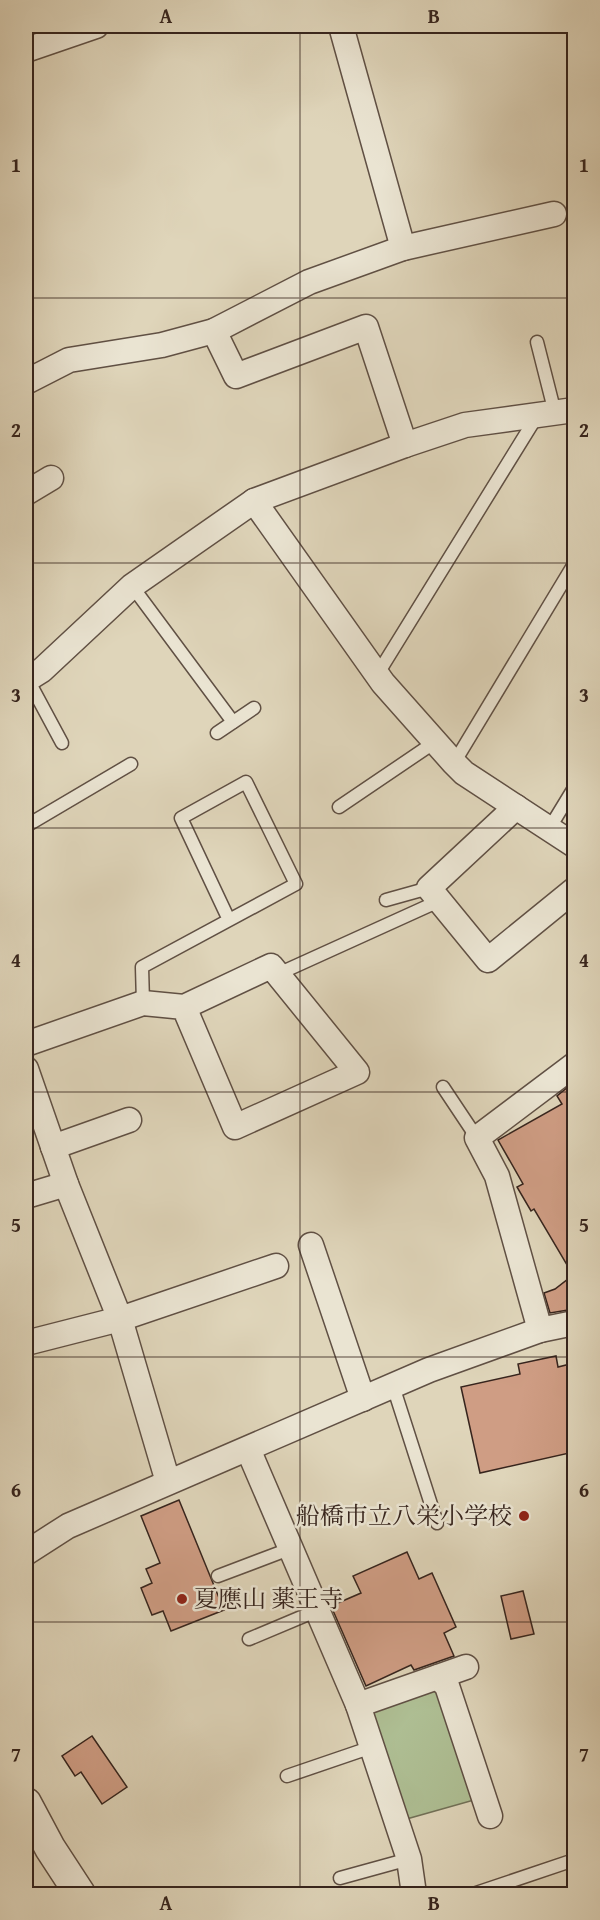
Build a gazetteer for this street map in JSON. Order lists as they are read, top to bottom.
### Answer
{
  "places": ["船橋市立八栄小学校", "夏應山 薬王寺"],
  "grid": {
    "columns": ["A", "B"],
    "rows": [
      "1",
      "2",
      "3",
      "4",
      "5",
      "6",
      "7"
    ]
  }
}
